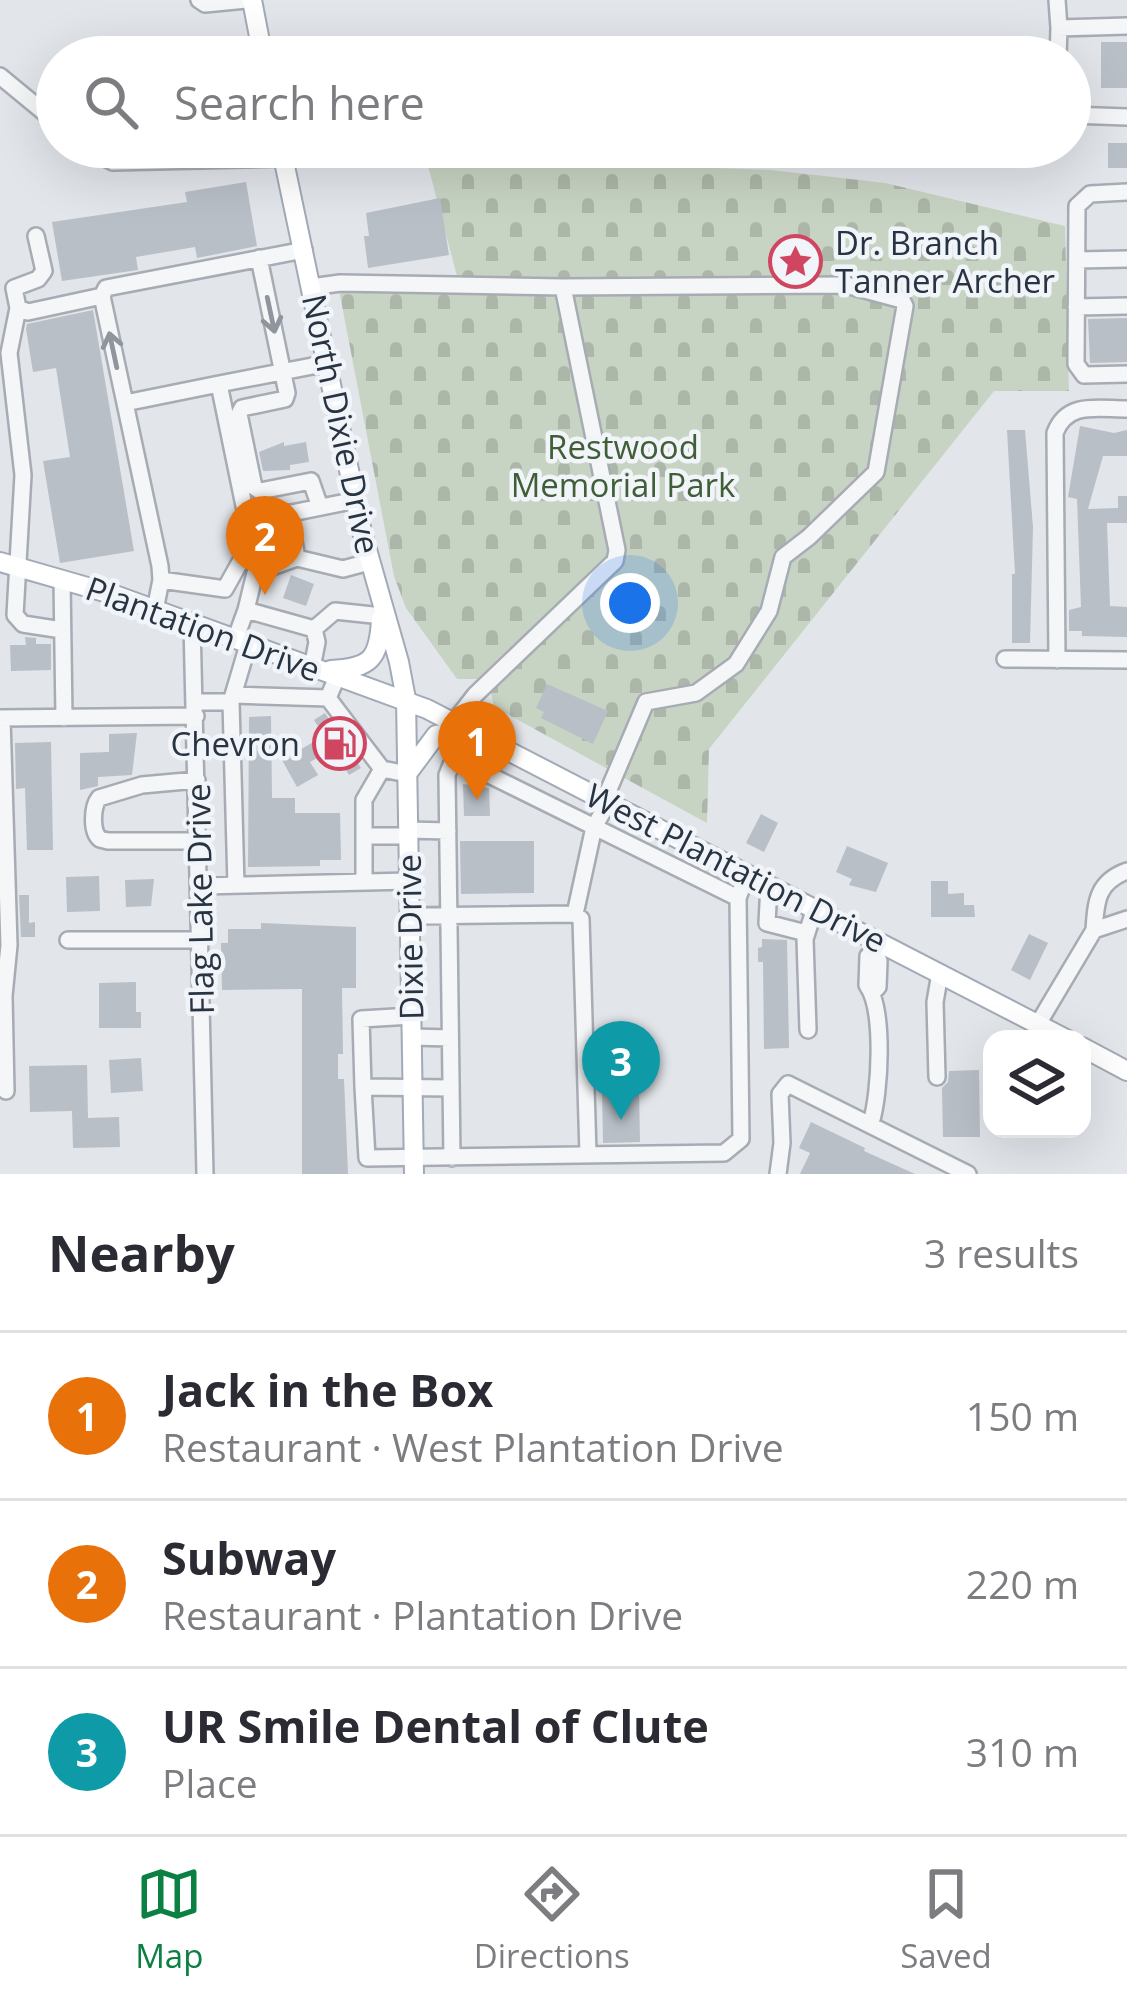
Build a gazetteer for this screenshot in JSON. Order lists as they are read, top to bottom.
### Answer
{
  "streets": {
    "main road": [
      "North Dixie Drive",
      "Plantation Drive",
      "West Plantation Drive",
      "Dixie Drive"
    ],
    "street": ["Flag Lake Drive"]
  },
  "crossings": [
    ["North Dixie Drive", "Plantation Drive"],
    ["North Dixie Drive", "West Plantation Drive"],
    ["North Dixie Drive", "Dixie Drive"],
    ["Plantation Drive", "West Plantation Drive"],
    ["Plantation Drive", "Flag Lake Drive"],
    ["Plantation Drive", "Dixie Drive"],
    ["West Plantation Drive", "Dixie Drive"]
  ],
  "parks": ["Restwood Memorial Park"],
  "places": {
    "place": ["Dr. Branch Tanner Archer"],
    "fuel station": ["Chevron"]
  },
  "page": {
    "search": "Search here",
    "pins": ["2", "1", "3"],
    "heading": ["Nearby", "3 results"],
    "list": [
      {
        "mark": "1",
        "name": "Jack in the Box",
        "note": "Restaurant · West Plantation Drive",
        "value": "150 m"
      },
      {
        "mark": "2",
        "name": "Subway",
        "note": "Restaurant · Plantation Drive",
        "value": "220 m"
      },
      {
        "mark": "3",
        "name": "UR Smile Dental of Clute",
        "note": "Place",
        "value": "310 m"
      }
    ],
    "nav": ["Map", "Directions", "Saved"]
  }
}
